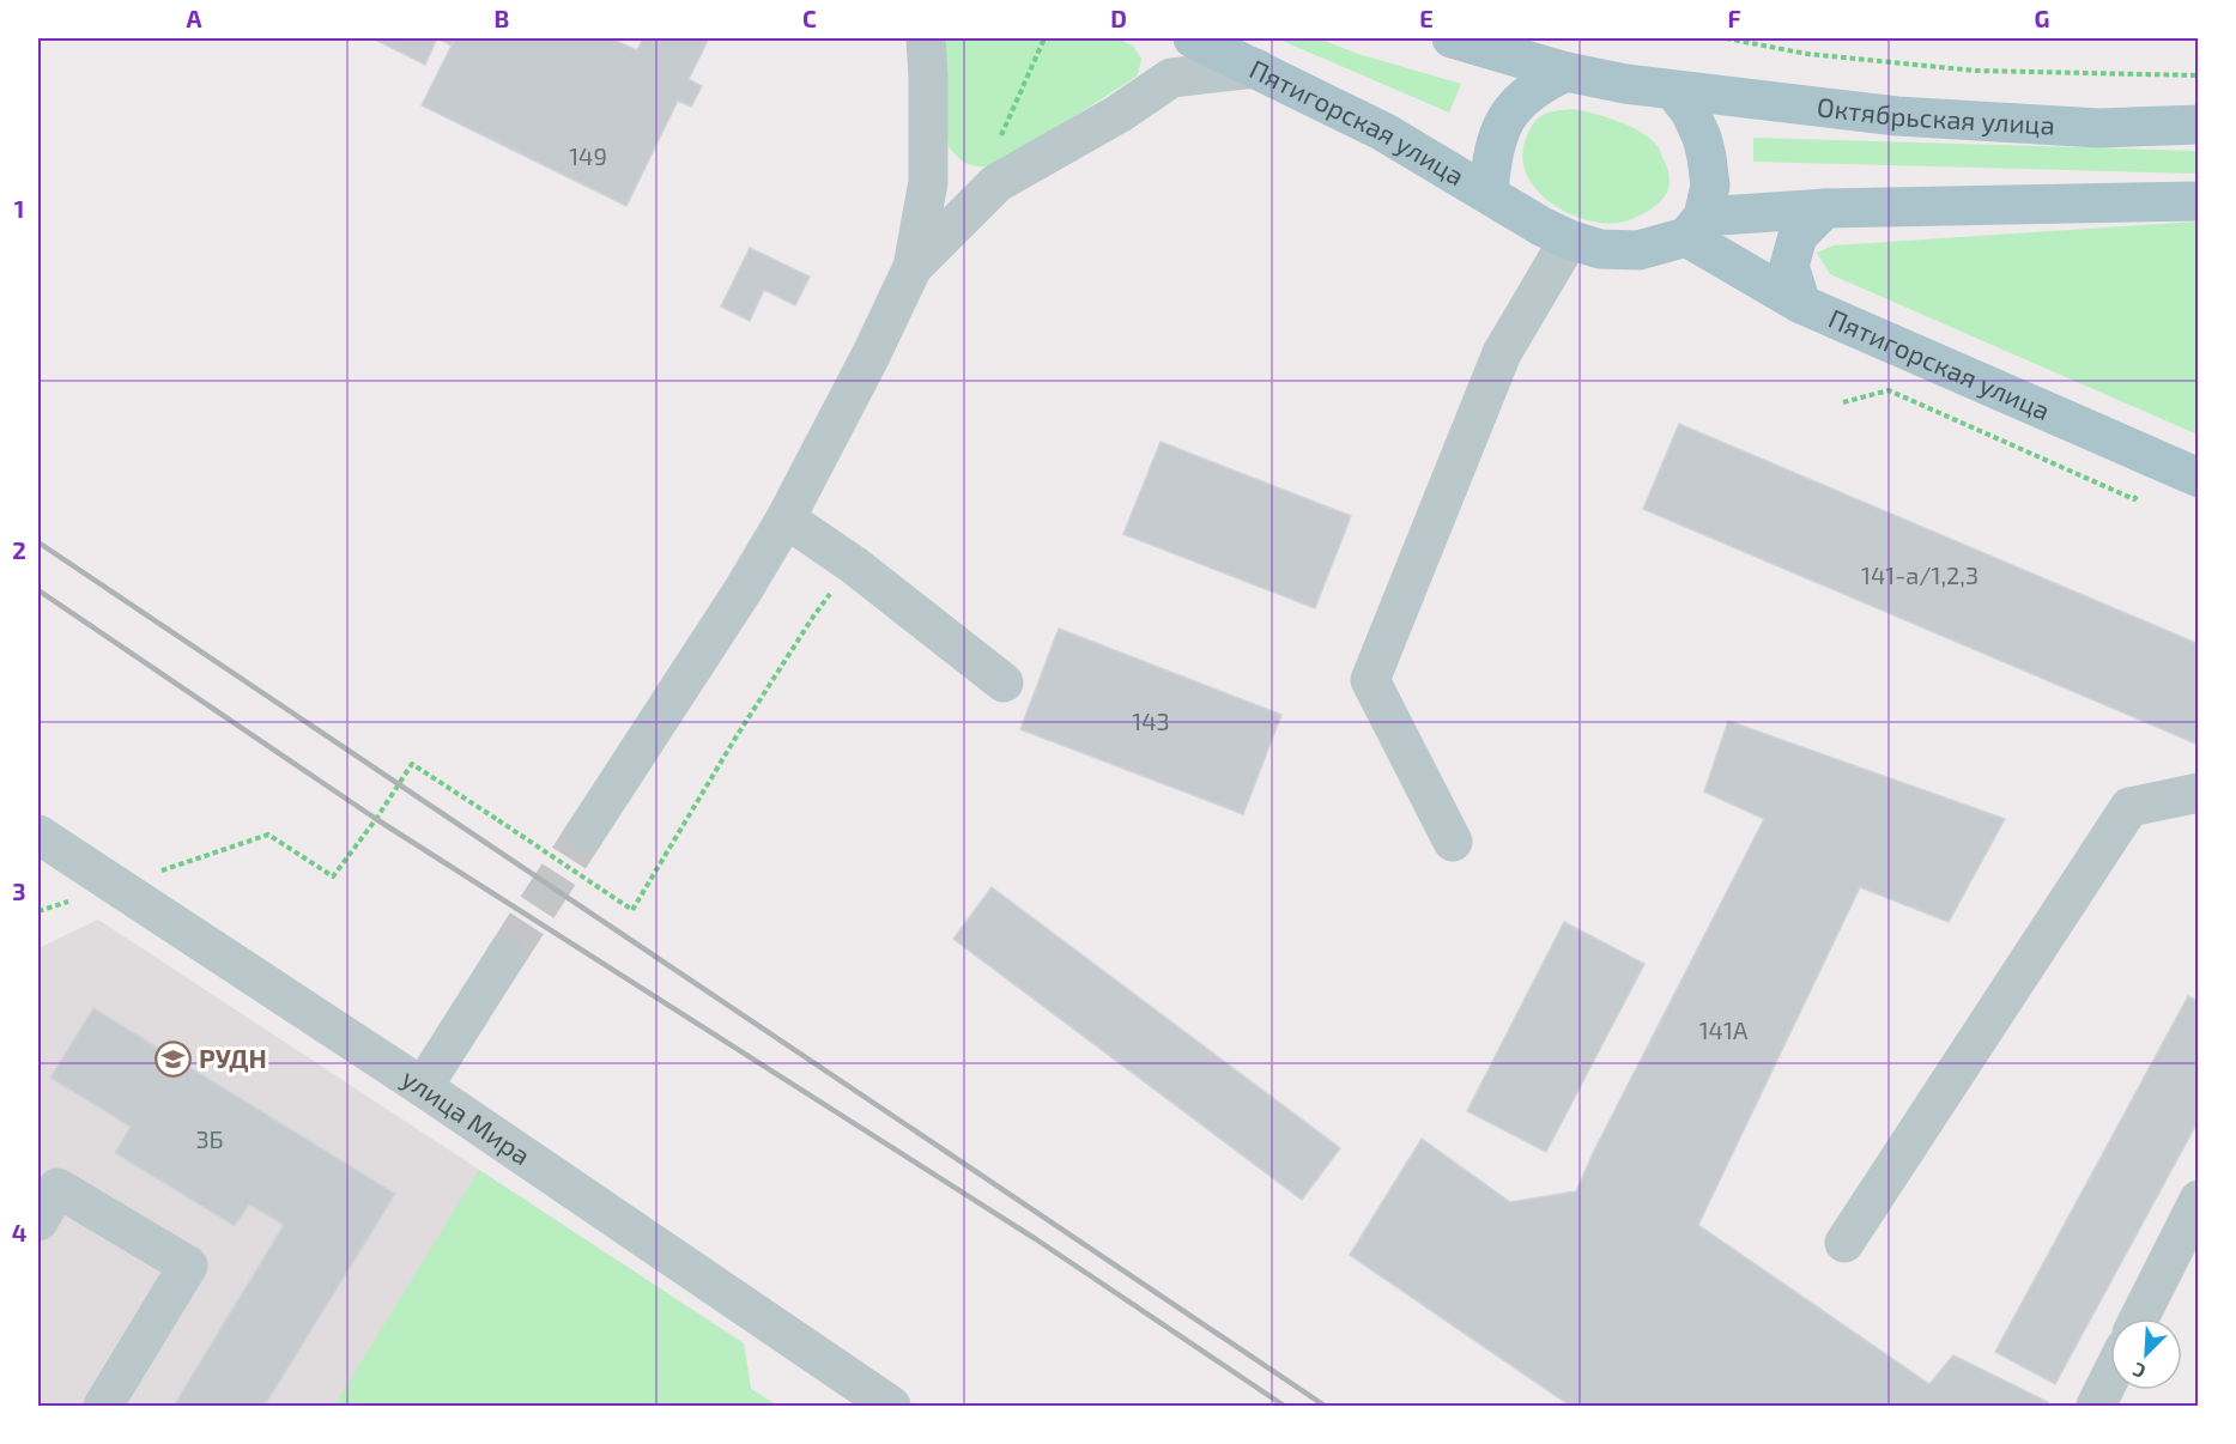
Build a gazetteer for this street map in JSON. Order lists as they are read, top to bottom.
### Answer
{
  "streets": {
    "main road": ["Октябрьская улица", "Пятигорская улица"],
    "street": ["улица Мира"]
  },
  "crossings": [
    ["Октябрьская улица", "Пятигорская улица"]
  ],
  "places": {
    "school or university": ["РУДН"]
  },
  "house_numbers": [
    "149",
    "141-а/1,2,3",
    "143",
    "141А",
    "3Б"
  ],
  "north": "bottom left",
  "grid": {
    "columns": [
      "A",
      "B",
      "C",
      "D",
      "E",
      "F",
      "G"
    ],
    "rows": [
      "1",
      "2",
      "3",
      "4"
    ]
  }
}
